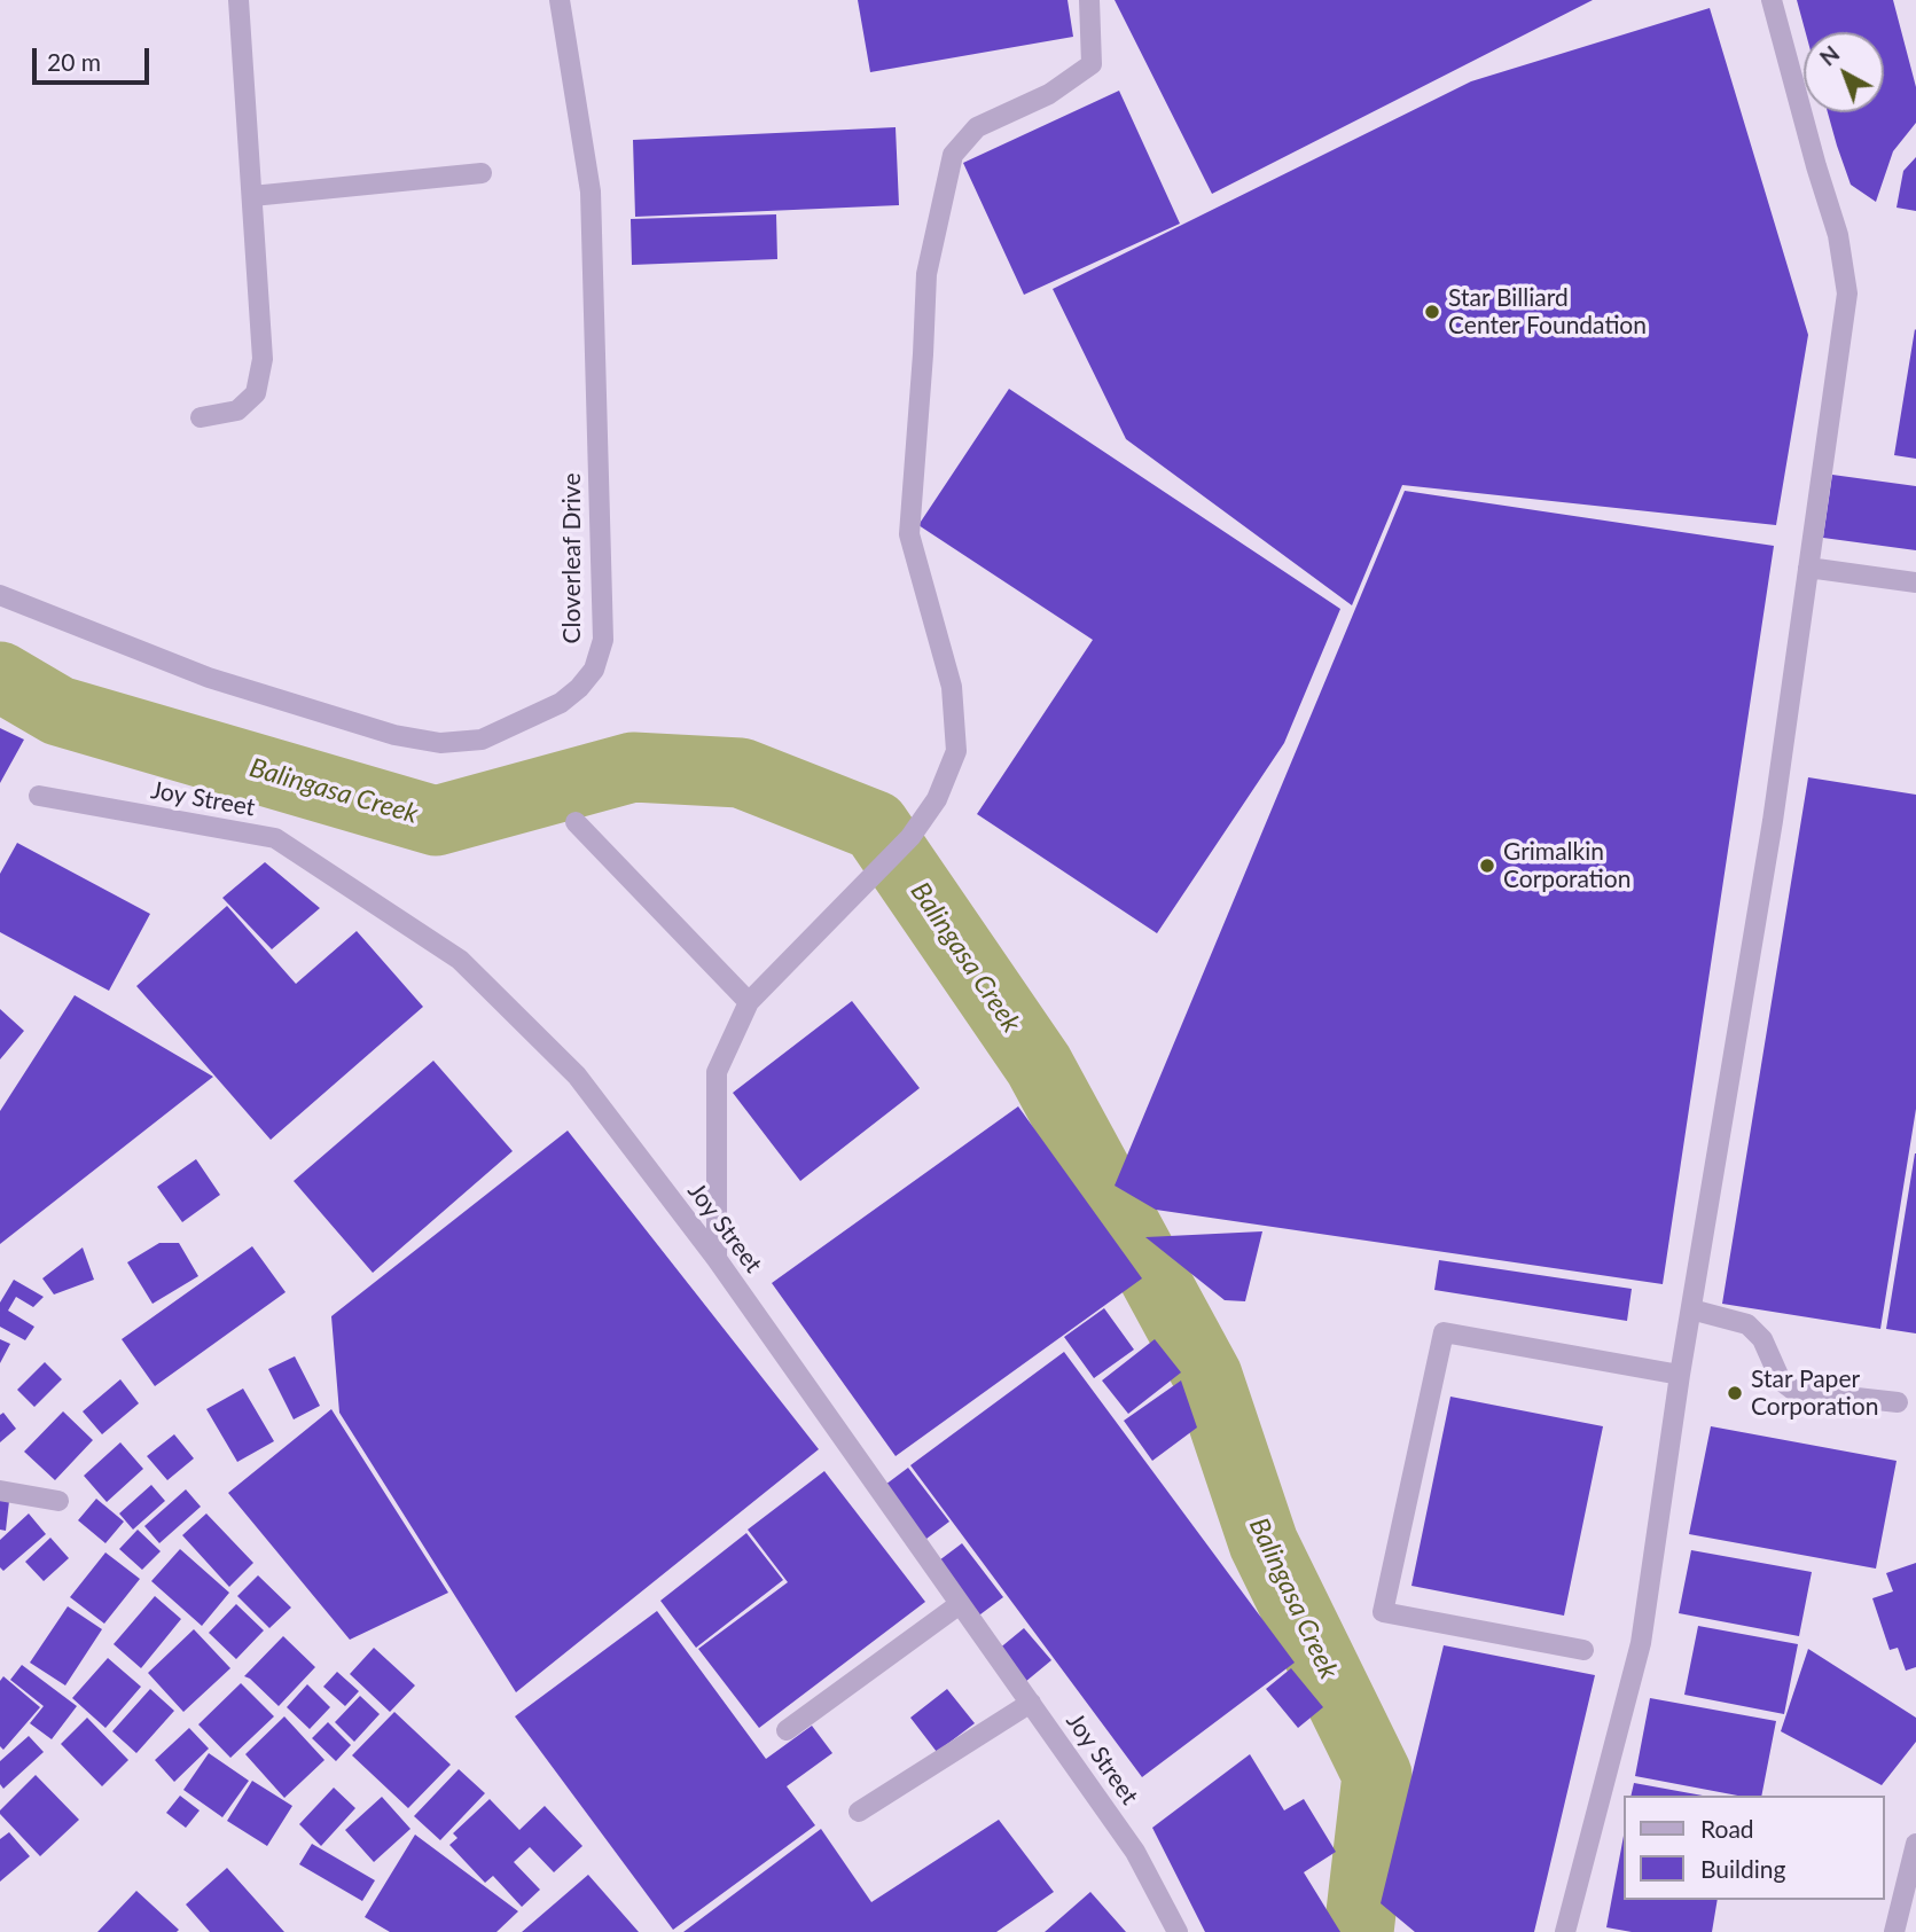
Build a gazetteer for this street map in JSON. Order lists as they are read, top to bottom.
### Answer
{
  "streets": {
    "street": ["Cloverleaf Drive", "Joy Street"]
  },
  "water": ["Balingasa Creek"],
  "places": ["Star Billiard Center Foundation", "Grimalkin Corporation", "Star Paper Corporation"],
  "legend": ["Road", "Building"],
  "scale_bar": "20 m",
  "north": "top left"
}
